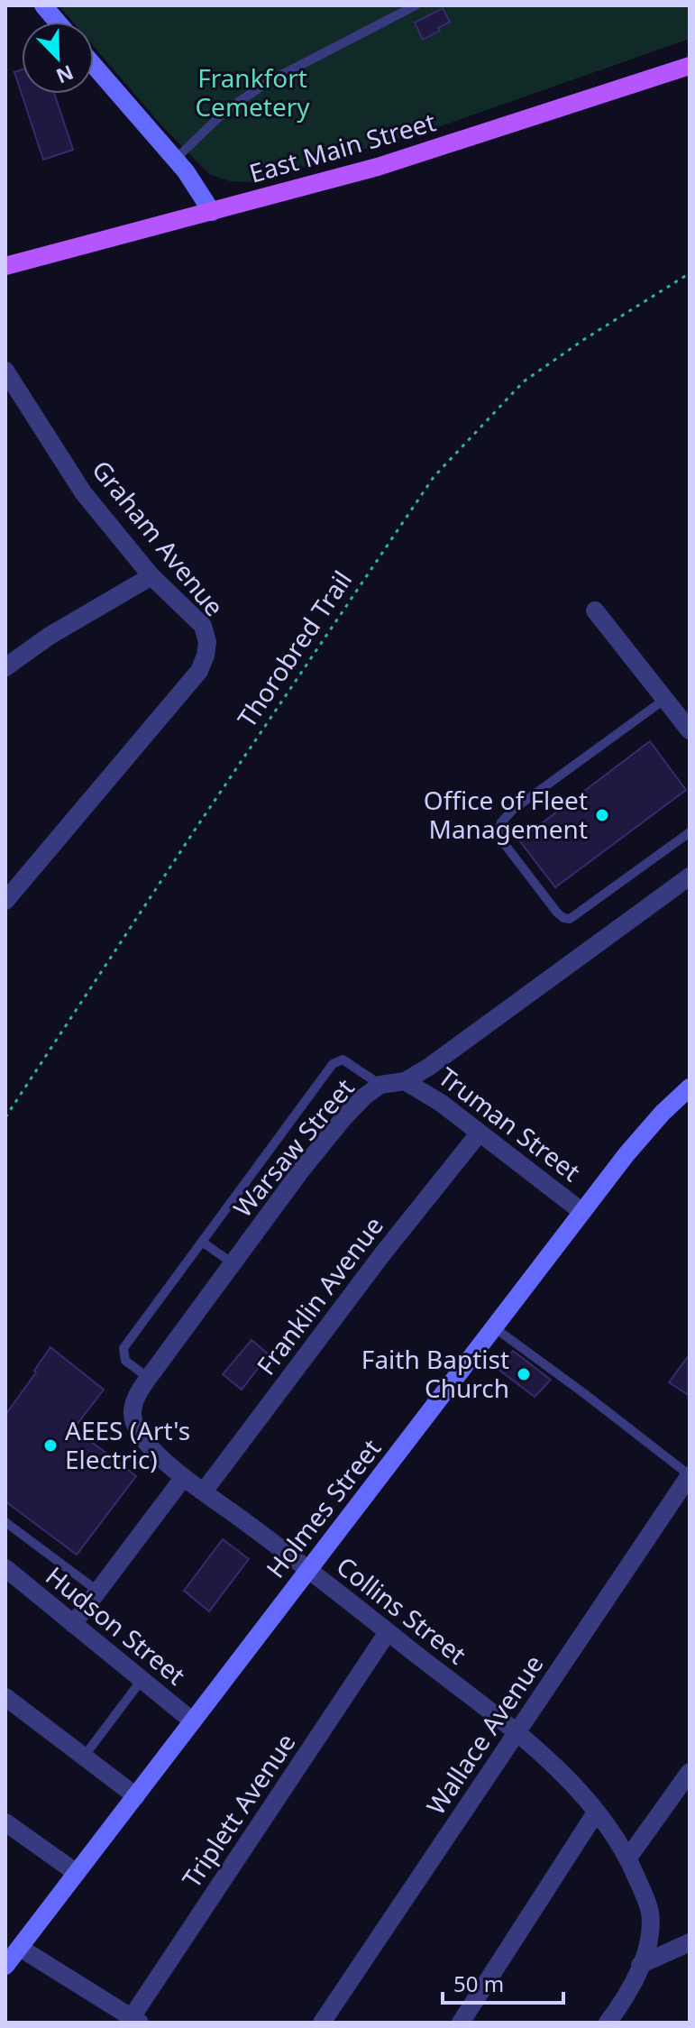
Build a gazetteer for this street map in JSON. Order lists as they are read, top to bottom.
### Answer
{
  "streets": {
    "main road": ["East Main Street", "Holmes Street"],
    "street": [
      "Graham Avenue",
      "Truman Street",
      "Warsaw Street",
      "Franklin Avenue",
      "Collins Street",
      "Hudson Street",
      "Wallace Avenue",
      "Triplett Avenue"
    ],
    "path": ["Thorobred Trail"]
  },
  "crossings": [
    ["Truman Street", "Warsaw Street"],
    ["Truman Street", "Franklin Avenue"],
    ["Truman Street", "Holmes Street"],
    ["Warsaw Street", "Collins Street"],
    ["Franklin Avenue", "Collins Street"],
    ["Holmes Street", "Collins Street"],
    ["Holmes Street", "Hudson Street"],
    ["Collins Street", "Wallace Avenue"],
    ["Collins Street", "Triplett Avenue"]
  ],
  "parks": ["Frankfort Cemetery"],
  "places": ["Office of Fleet Management", "Faith Baptist Church", "AEES (Art's Electric)"],
  "scale_bar": "50 m",
  "north": "bottom right"
}
